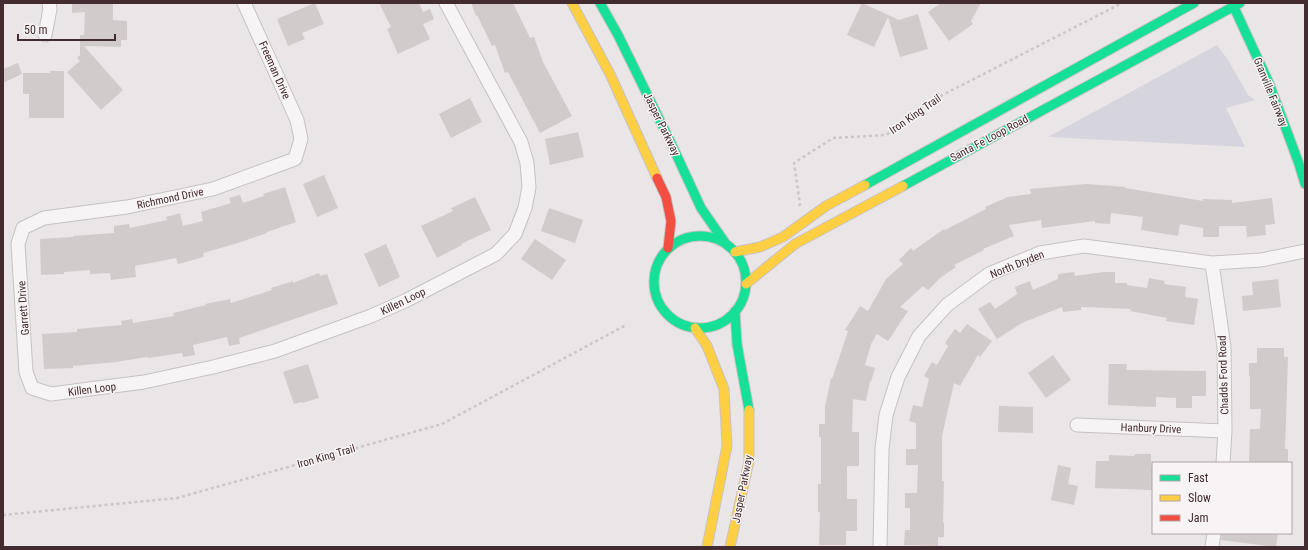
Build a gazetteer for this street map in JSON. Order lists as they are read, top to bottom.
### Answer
{
  "streets": {
    "main road": ["Granville Fairway", "Jasper Parkway", "Santa Fe Loop Road"],
    "street": [
      "Freeman Drive",
      "Richmond Drive",
      "North Dryden",
      "Killen Loop",
      "Garrett Drive",
      "Chadds Ford Road",
      "Hanbury Drive"
    ],
    "path": ["Iron King Trail"]
  },
  "crossings": [
    ["Freeman Drive", "Richmond Drive"],
    ["Granville Fairway", "Santa Fe Loop Road"],
    ["Jasper Parkway", "Santa Fe Loop Road"],
    ["Richmond Drive", "Garrett Drive"],
    ["North Dryden", "Chadds Ford Road"],
    ["Killen Loop", "Garrett Drive"],
    ["Chadds Ford Road", "Hanbury Drive"]
  ],
  "legend": ["Fast", "Slow", "Jam"],
  "scale_bar": "50 m"
}
